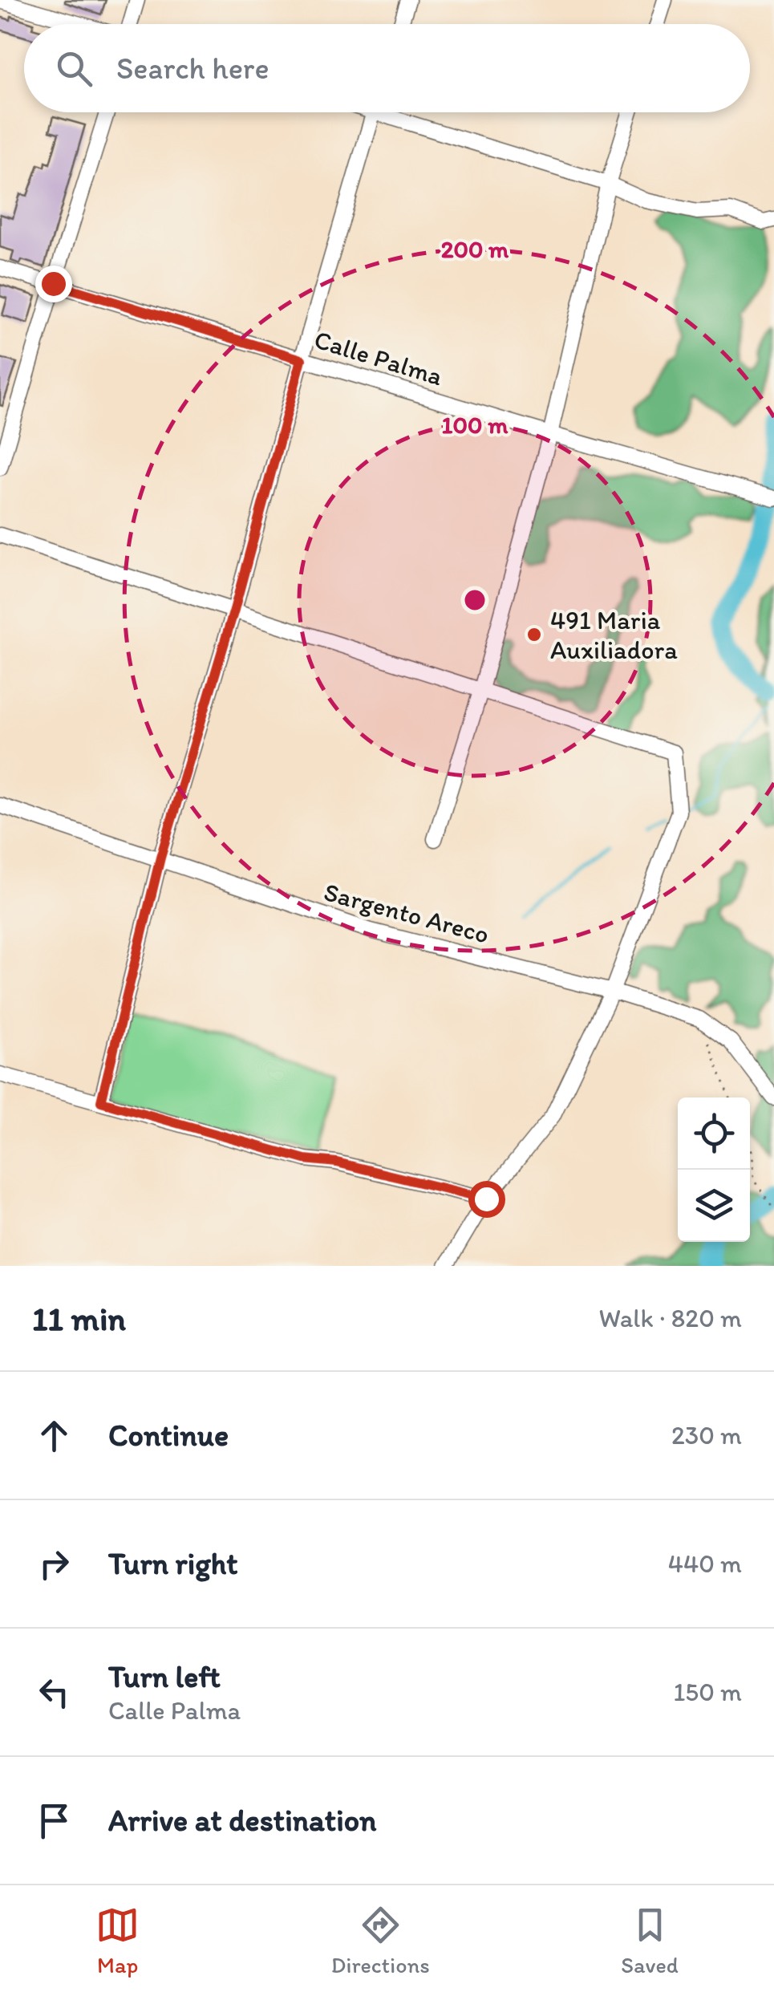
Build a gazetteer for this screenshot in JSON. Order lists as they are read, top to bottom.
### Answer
{
  "streets": {
    "street": ["Calle Palma", "Sargento Areco"]
  },
  "places": ["491 Maria Auxiliadora"],
  "page": {
    "search": "Search here",
    "heading": ["11 min", "Walk · 820 m"],
    "list": [
      ["Continue", "230 m"],
      ["Turn right", "440 m"],
      ["Turn left", "Calle Palma", "150 m"],
      "Arrive at destination"
    ],
    "nav": ["Map", "Directions", "Saved"]
  },
  "rings": ["200 m", "100 m"]
}
